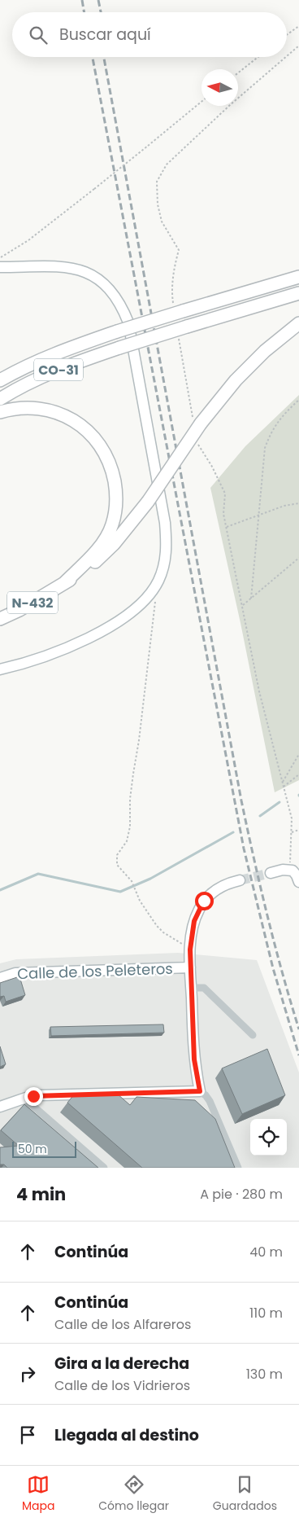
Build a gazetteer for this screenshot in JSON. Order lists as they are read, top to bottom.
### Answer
{
  "streets": {
    "highway": ["CO-31", "N-432"],
    "street": ["Calle de los Peleteros"]
  },
  "scale_bar": "50 m",
  "north": "left",
  "page": {
    "search": "Buscar aquí",
    "scale": "50 m",
    "heading": ["4 min", "A pie · 280 m"],
    "list": [
      ["Continúa", "40 m"],
      ["Continúa", "Calle de los Alfareros", "110 m"],
      ["Gira a la derecha", "Calle de los Vidrieros", "130 m"],
      "Llegada al destino"
    ],
    "nav": ["Mapa", "Cómo llegar", "Guardados"]
  }
}
